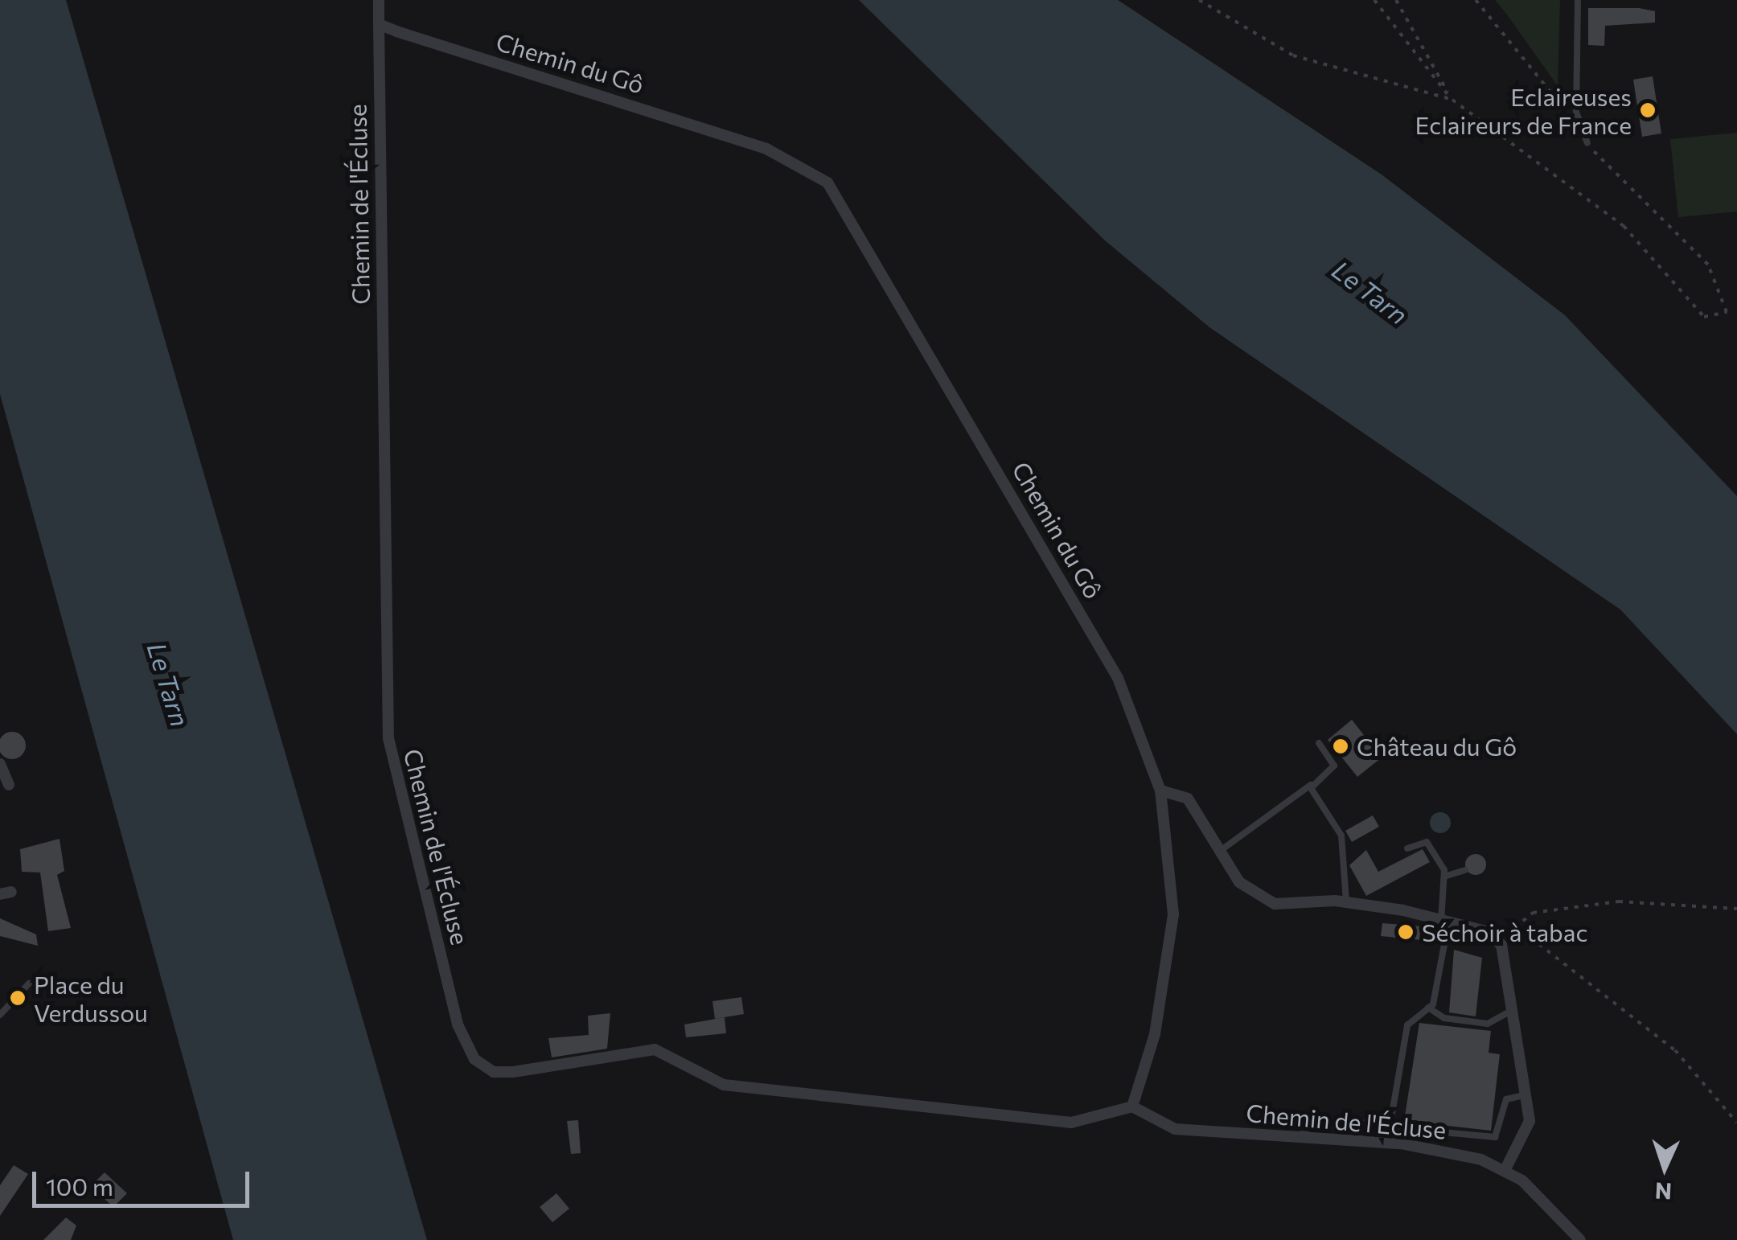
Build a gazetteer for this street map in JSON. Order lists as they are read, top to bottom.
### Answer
{
  "streets": {
    "street": ["Chemin du Gô", "Chemin de l'Écluse"]
  },
  "crossings": [
    ["Chemin du Gô", "Chemin de l'Écluse"]
  ],
  "water": ["Le Tarn"],
  "places": [
    "Eclaireuses Eclaireurs de France",
    "Château du Gô",
    "Séchoir à tabac",
    "Place du Verdussou"
  ],
  "scale_bar": "100 m",
  "north": "bottom"
}
